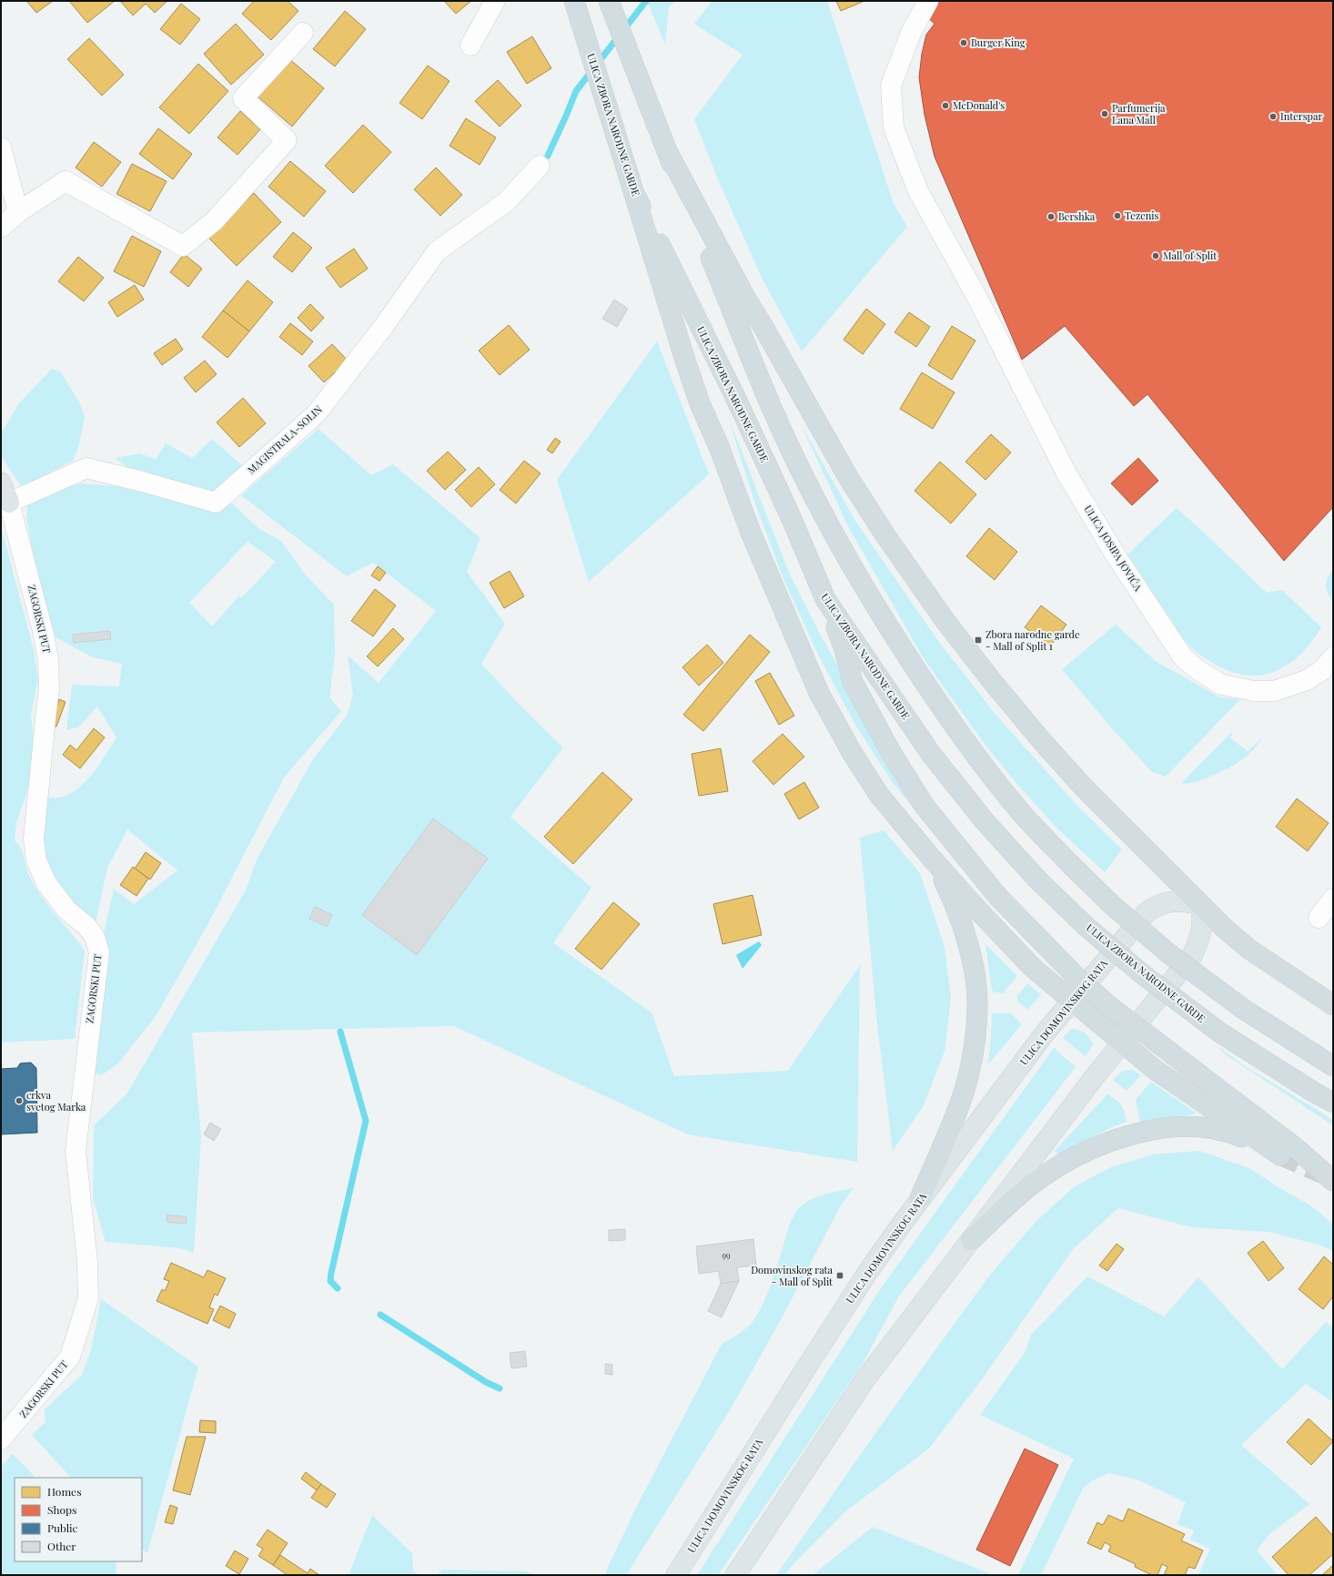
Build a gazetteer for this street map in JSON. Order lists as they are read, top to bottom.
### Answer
{
  "streets": {
    "highway": ["ULICA ZBORA NARODNE GARDE"],
    "main road": ["ZAGORSKI PUT", "ULICA DOMOVINSKOG RATA"],
    "street": ["MAGISTRALA-SOLIN", "ULICA JOSIPA JOVIĆA"]
  },
  "crossings": [
    ["MAGISTRALA-SOLIN", "ZAGORSKI PUT"]
  ],
  "places": {
    "other": [
      "Burger King",
      "McDonald's",
      "Parfumerija Lana Mall",
      "Interspar",
      "Tezenis",
      "Bershka",
      "Mall of Split",
      "crkva svetog Marka"
    ],
    "transit": ["Zbora narodne garde - Mall of Split 1", "Domovinskog rata - Mall of Split"]
  },
  "house_numbers": ["99"],
  "legend": [
    "Homes",
    "Shops",
    "Public",
    "Other"
  ]
}
